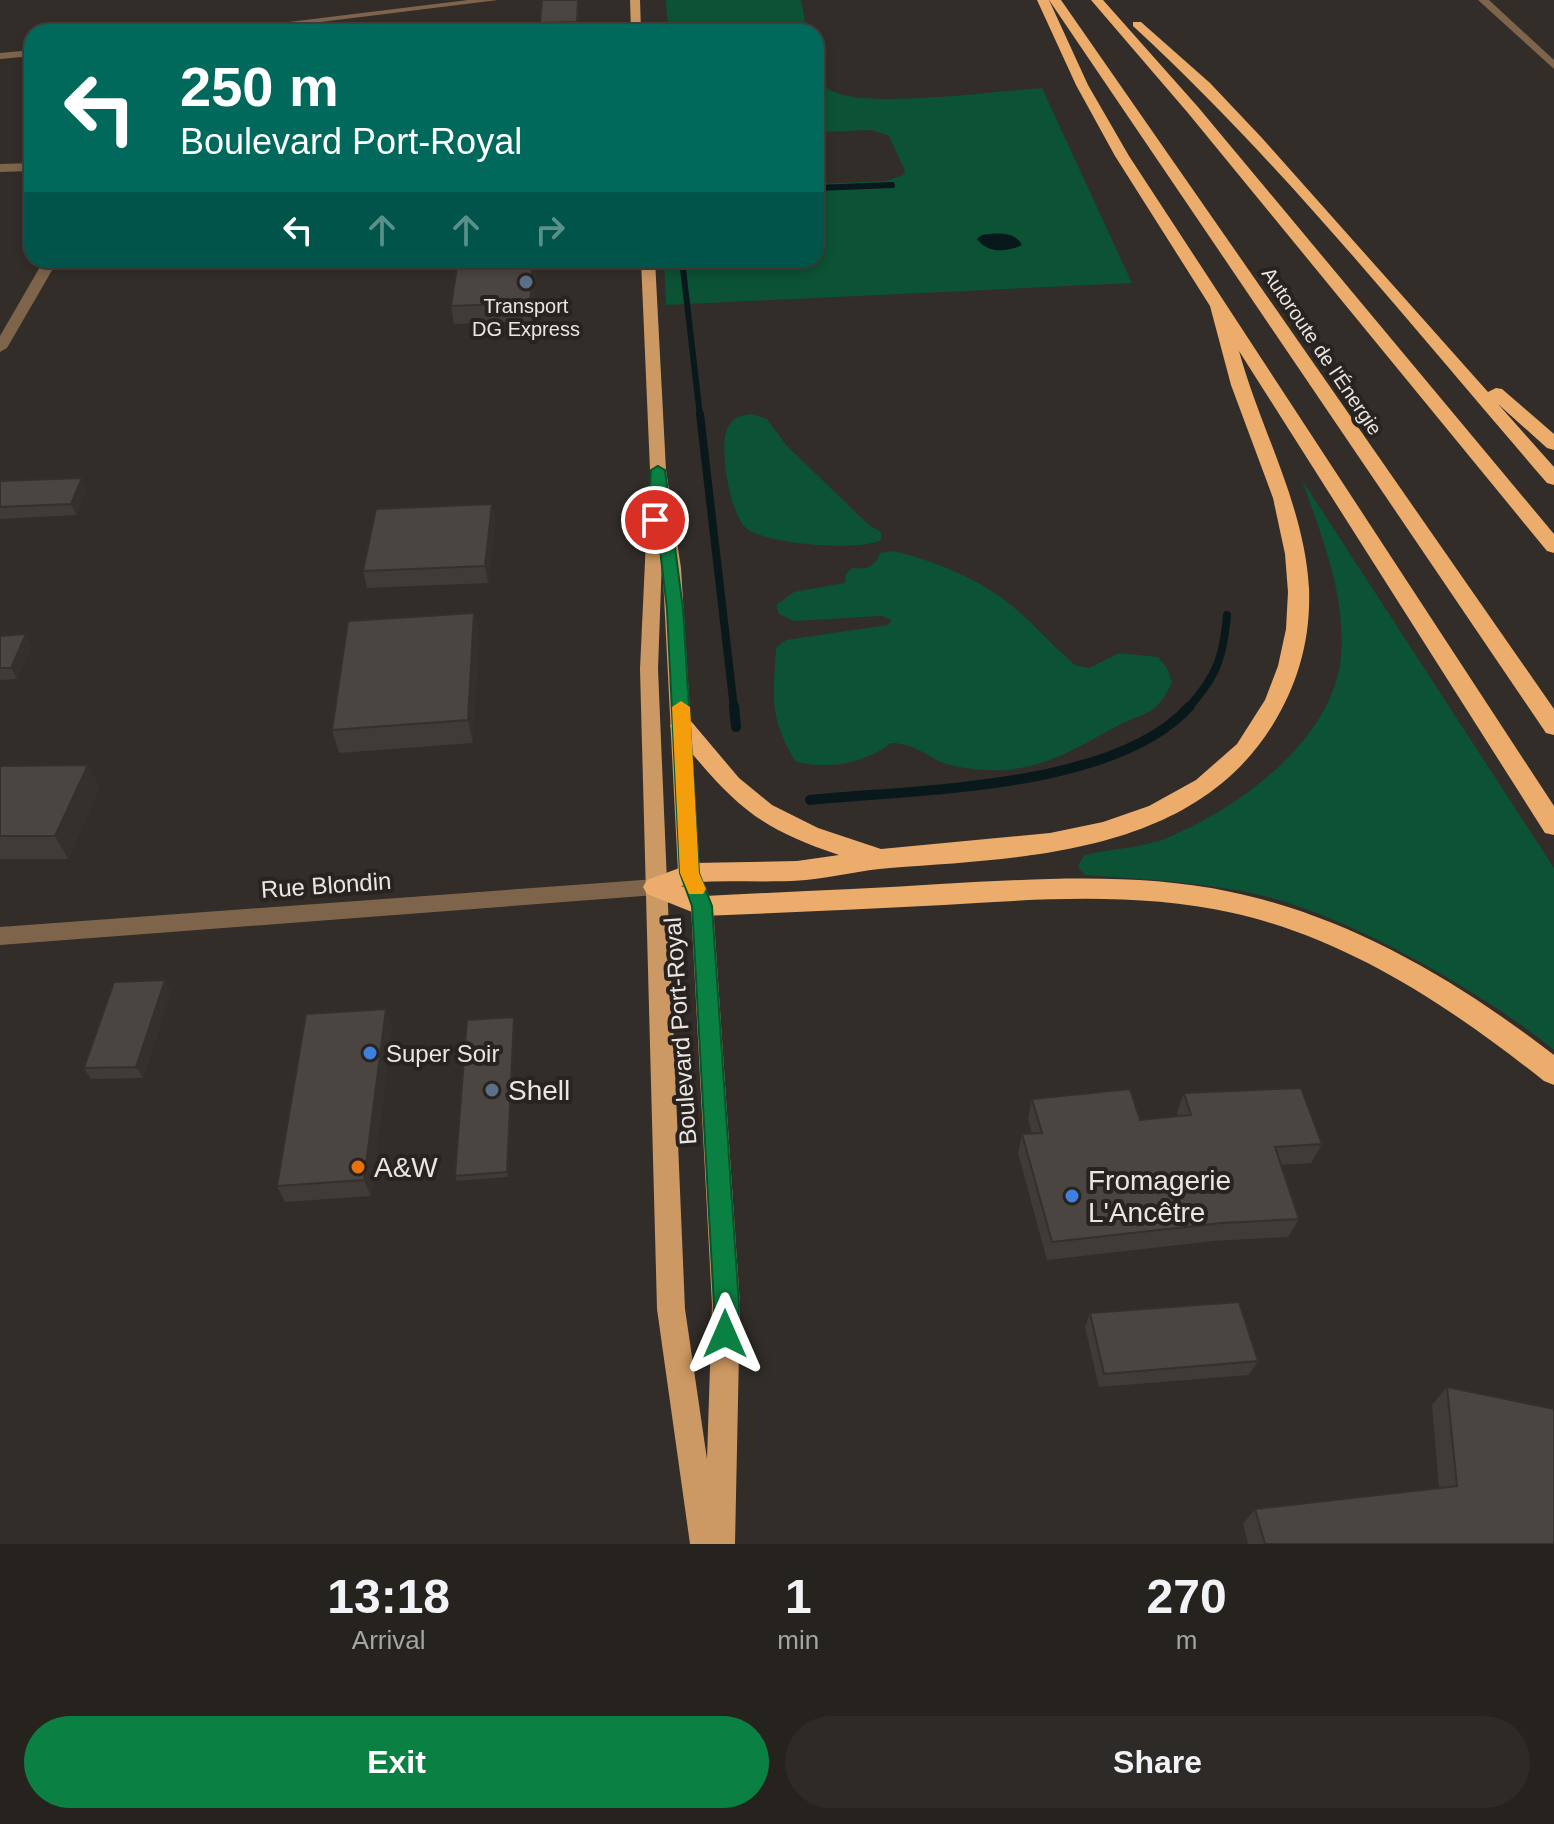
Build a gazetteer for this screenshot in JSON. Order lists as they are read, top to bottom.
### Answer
{
  "streets": {
    "highway": ["Autoroute de l'Énergie"],
    "main road": ["Boulevard Port-Royal"],
    "street": ["Rue Blondin"]
  },
  "crossings": [
    ["Rue Blondin", "Boulevard Port-Royal"]
  ],
  "places": [
    "Transport DG Express",
    "Super Soir",
    "Shell",
    "A&W",
    "Fromagerie L'Ancêtre"
  ],
  "page": {
    "turn": ["250 m", "Boulevard Port-Royal"],
    "eta": [
      "13:18",
      "Arrival",
      "1",
      "min",
      "270",
      "m"
    ],
    "buttons": ["Exit", "Share"]
  }
}
